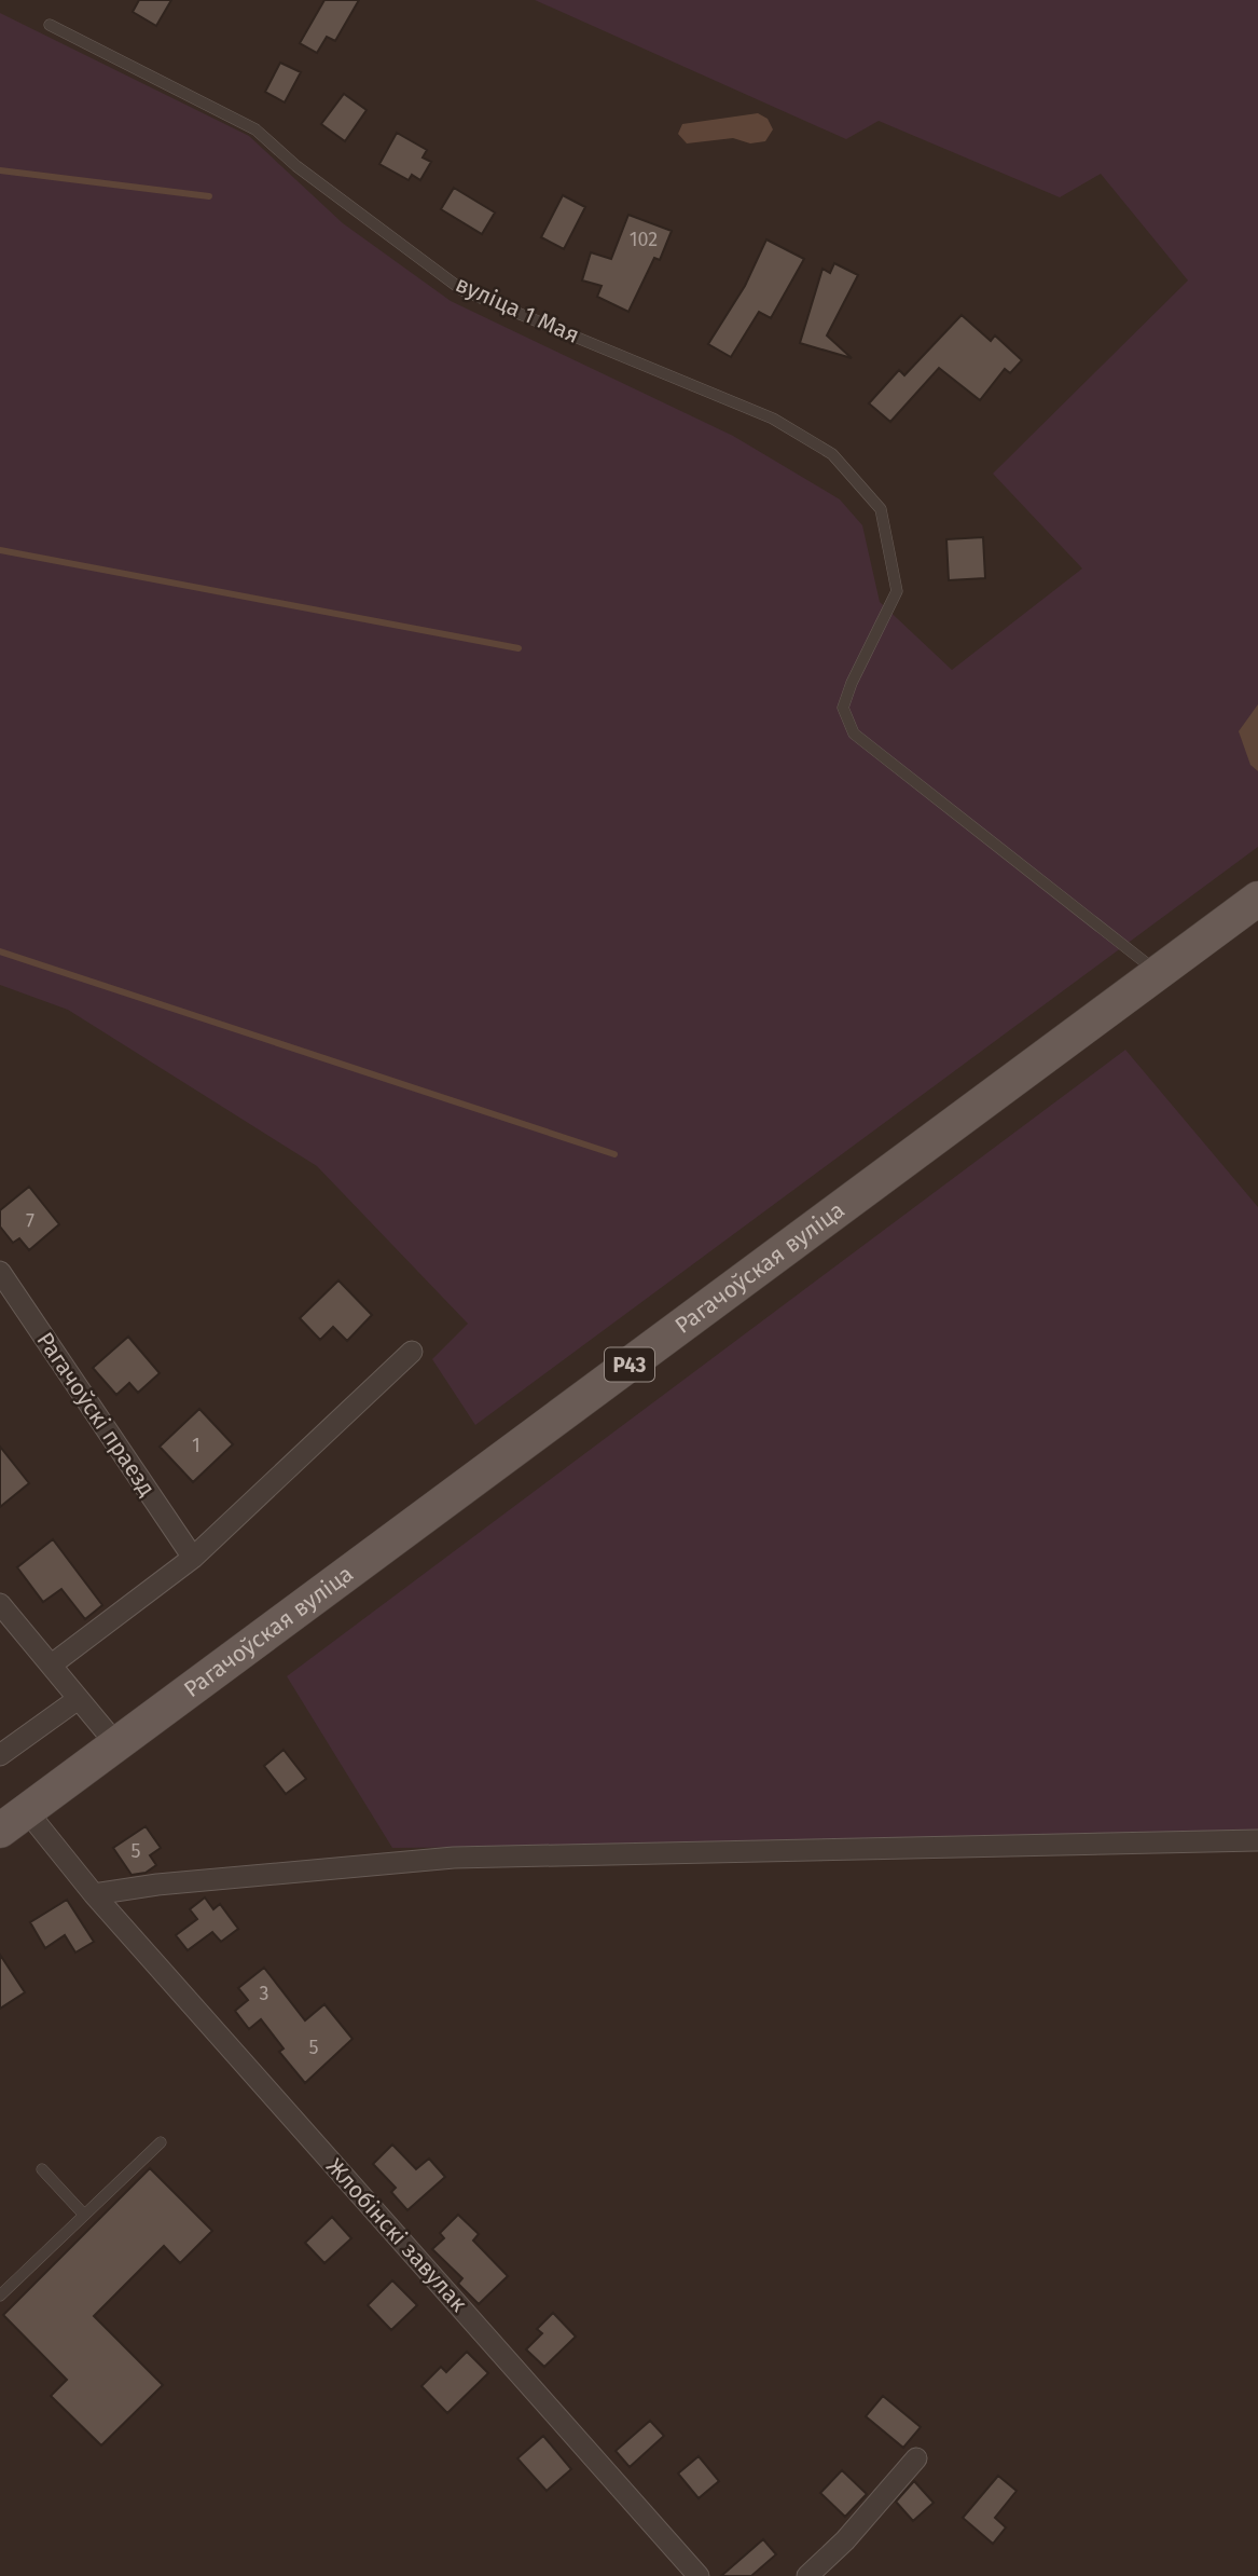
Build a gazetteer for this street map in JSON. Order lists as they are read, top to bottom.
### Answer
{
  "streets": {
    "main road": ["Рагачоўская вуліца", "Р43"],
    "street": ["Рагачоўскі праезд", "Жлобінскі завулак"],
    "lane": ["вуліца 1 Мая"]
  },
  "crossings": [
    ["вуліца 1 Мая", "Рагачоўская вуліца"],
    ["Рагачоўская вуліца", "Жлобінскі завулак"]
  ],
  "house_numbers": [
    "102",
    "7",
    "1",
    "5",
    "3",
    "5"
  ]
}
